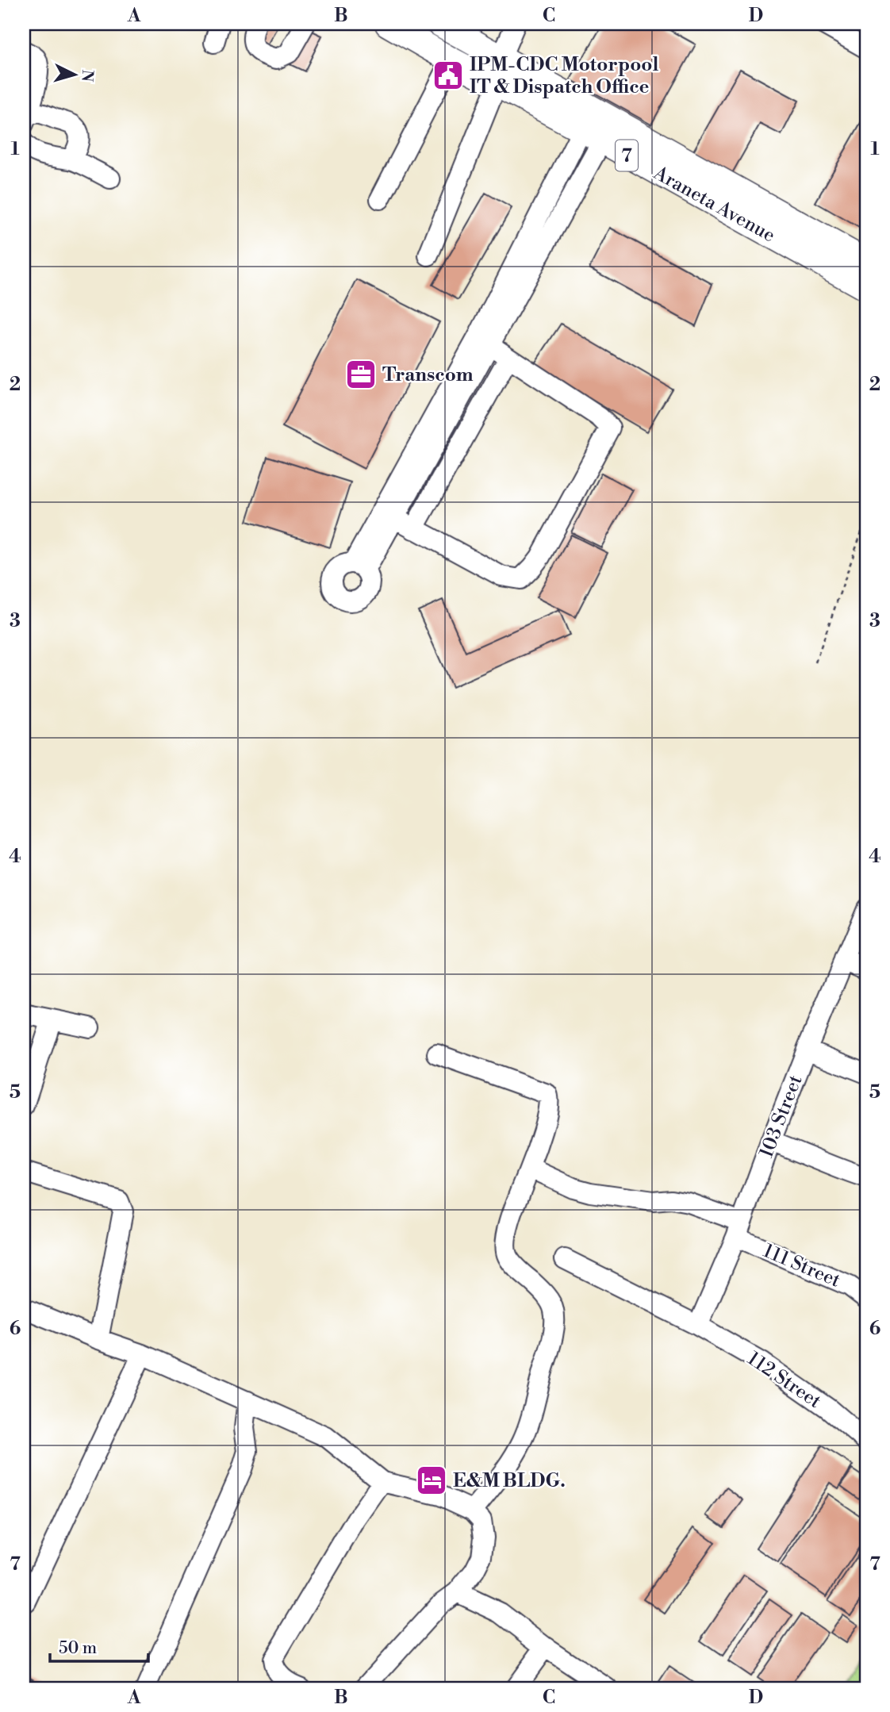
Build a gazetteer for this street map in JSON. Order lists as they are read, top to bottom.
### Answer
{
  "streets": {
    "main road": ["7", "Araneta Avenue"],
    "street": ["103 Street", "111 Street", "112 Street"]
  },
  "crossings": [
    ["103 Street", "111 Street"],
    ["103 Street", "112 Street"]
  ],
  "places": {
    "public building": ["IPM-CDC Motorpool IT & Dispatch Office"],
    "office": ["Transcom"],
    "hotel": ["E&M BLDG."]
  },
  "scale_bar": "50 m",
  "north": "right",
  "grid": {
    "columns": [
      "A",
      "B",
      "C",
      "D"
    ],
    "rows": [
      "1",
      "2",
      "3",
      "4",
      "5",
      "6",
      "7"
    ]
  }
}
